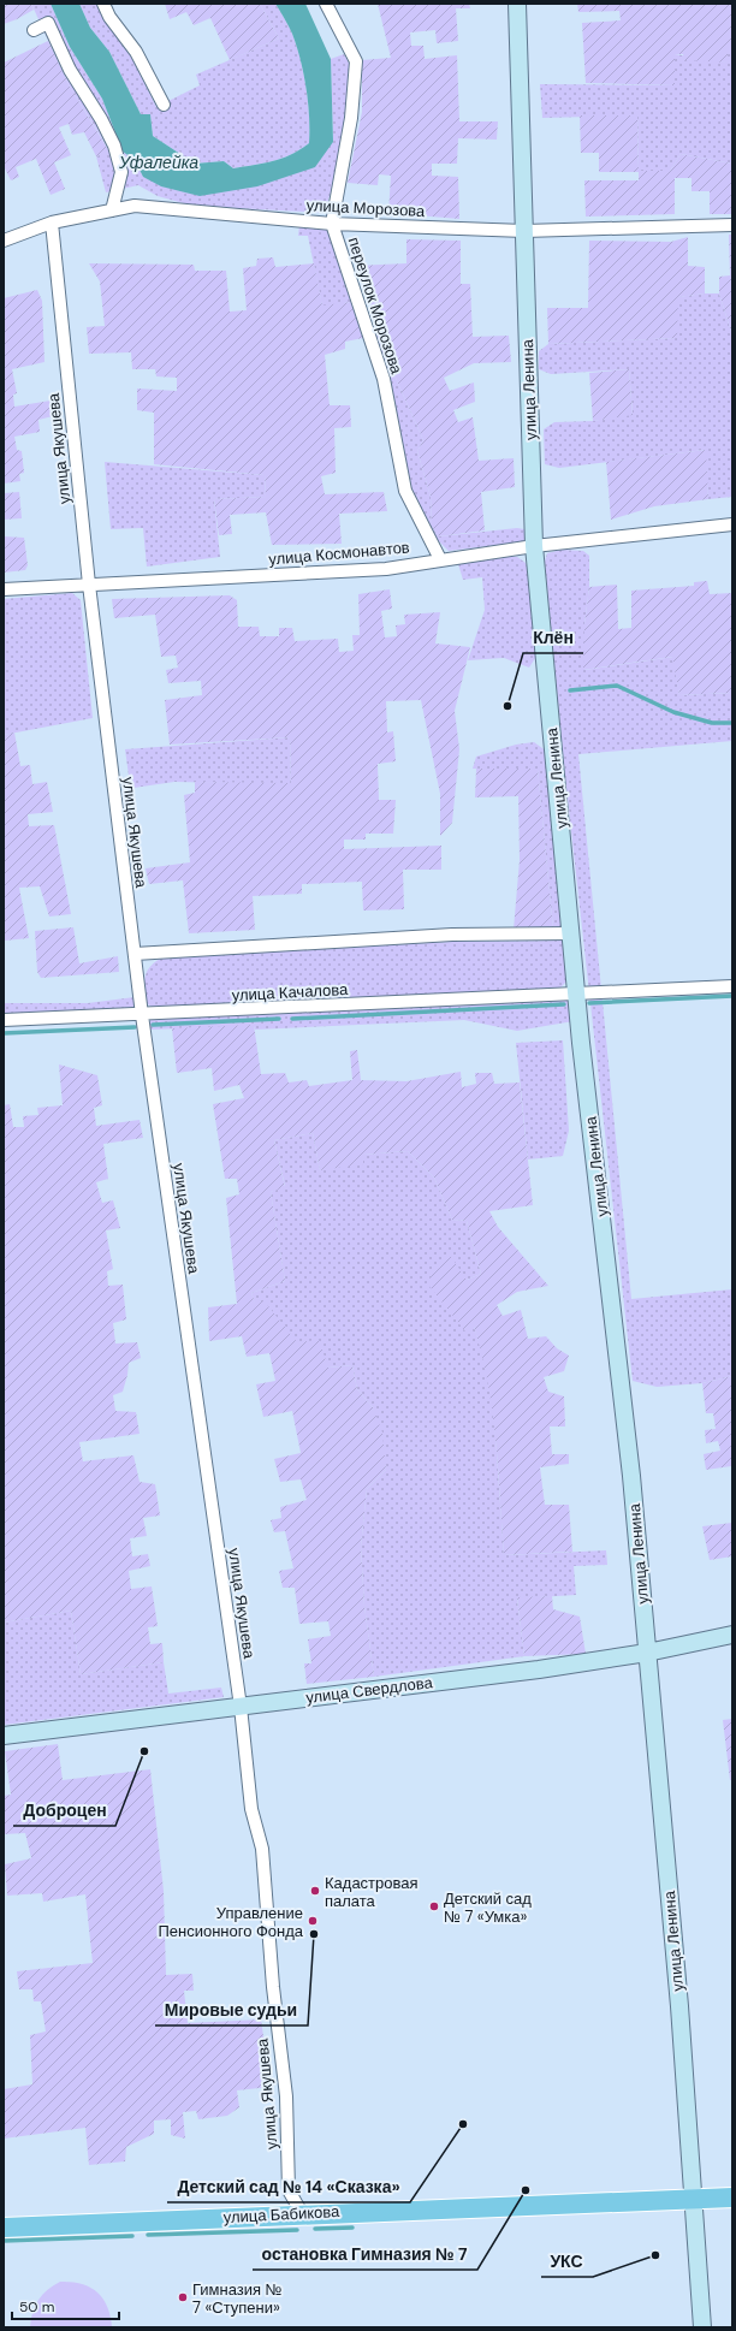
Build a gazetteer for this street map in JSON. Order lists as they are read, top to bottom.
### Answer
{
  "streets": {
    "main road": ["улица Бабикова"],
    "street": [
      "улица Морозова",
      "переулок Морозова",
      "улица Ленина",
      "улица Якушева",
      "улица Космонавтов",
      "улица Качалова",
      "улица Свердлова"
    ]
  },
  "crossings": [
    ["улица Морозова", "переулок Морозова"],
    ["улица Морозова", "улица Ленина"],
    ["улица Морозова", "улица Якушева"],
    ["переулок Морозова", "улица Космонавтов"],
    ["улица Ленина", "улица Космонавтов"],
    ["улица Ленина", "улица Качалова"],
    ["улица Ленина", "улица Свердлова"],
    ["улица Ленина", "улица Бабикова"],
    ["улица Якушева", "улица Космонавтов"],
    ["улица Якушева", "улица Качалова"],
    ["улица Якушева", "улица Свердлова"],
    ["улица Якушева", "улица Бабикова"]
  ],
  "water": ["Уфалейка"],
  "places": [
    "Клён",
    "Доброцен",
    "Кадастровая палата",
    "Детский сад № 7 «Умка»",
    "Управление Пенсионного Фонда",
    "Мировые судьи",
    "Детский сад № 14 «Сказка»",
    "остановка Гимназия № 7",
    "УКС",
    "Гимназия № 7 «Ступени»"
  ],
  "scale_bar": "50 m"
}
